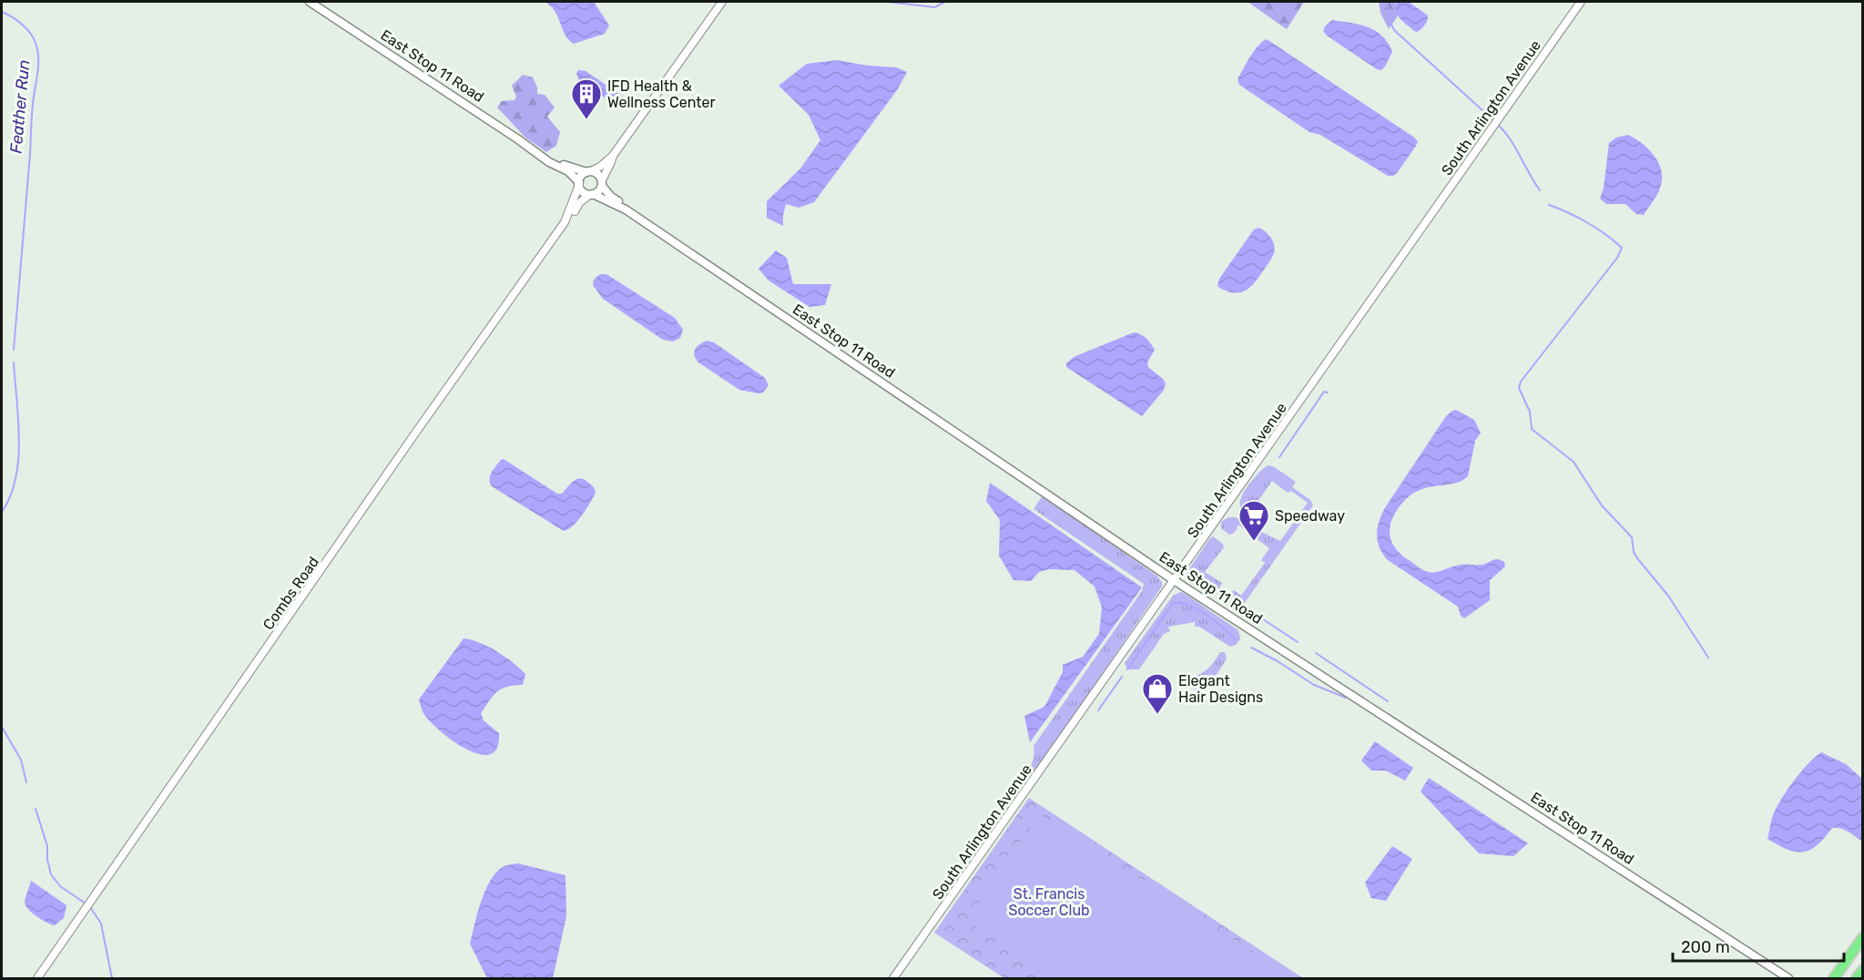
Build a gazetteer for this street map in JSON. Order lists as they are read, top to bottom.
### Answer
{
  "streets": {
    "main road": ["East Stop 11 Road"],
    "street": ["South Arlington Avenue", "Combs Road"]
  },
  "crossings": [
    ["East Stop 11 Road", "South Arlington Avenue"],
    ["East Stop 11 Road", "Combs Road"]
  ],
  "water": ["Feather Run"],
  "parks": ["St. Francis Soccer Club"],
  "places": {
    "building": ["IFD Health & Wellness Center"],
    "supermarket": ["Speedway"],
    "shop": ["Elegant Hair Designs"]
  },
  "scale_bar": "200 m"
}
